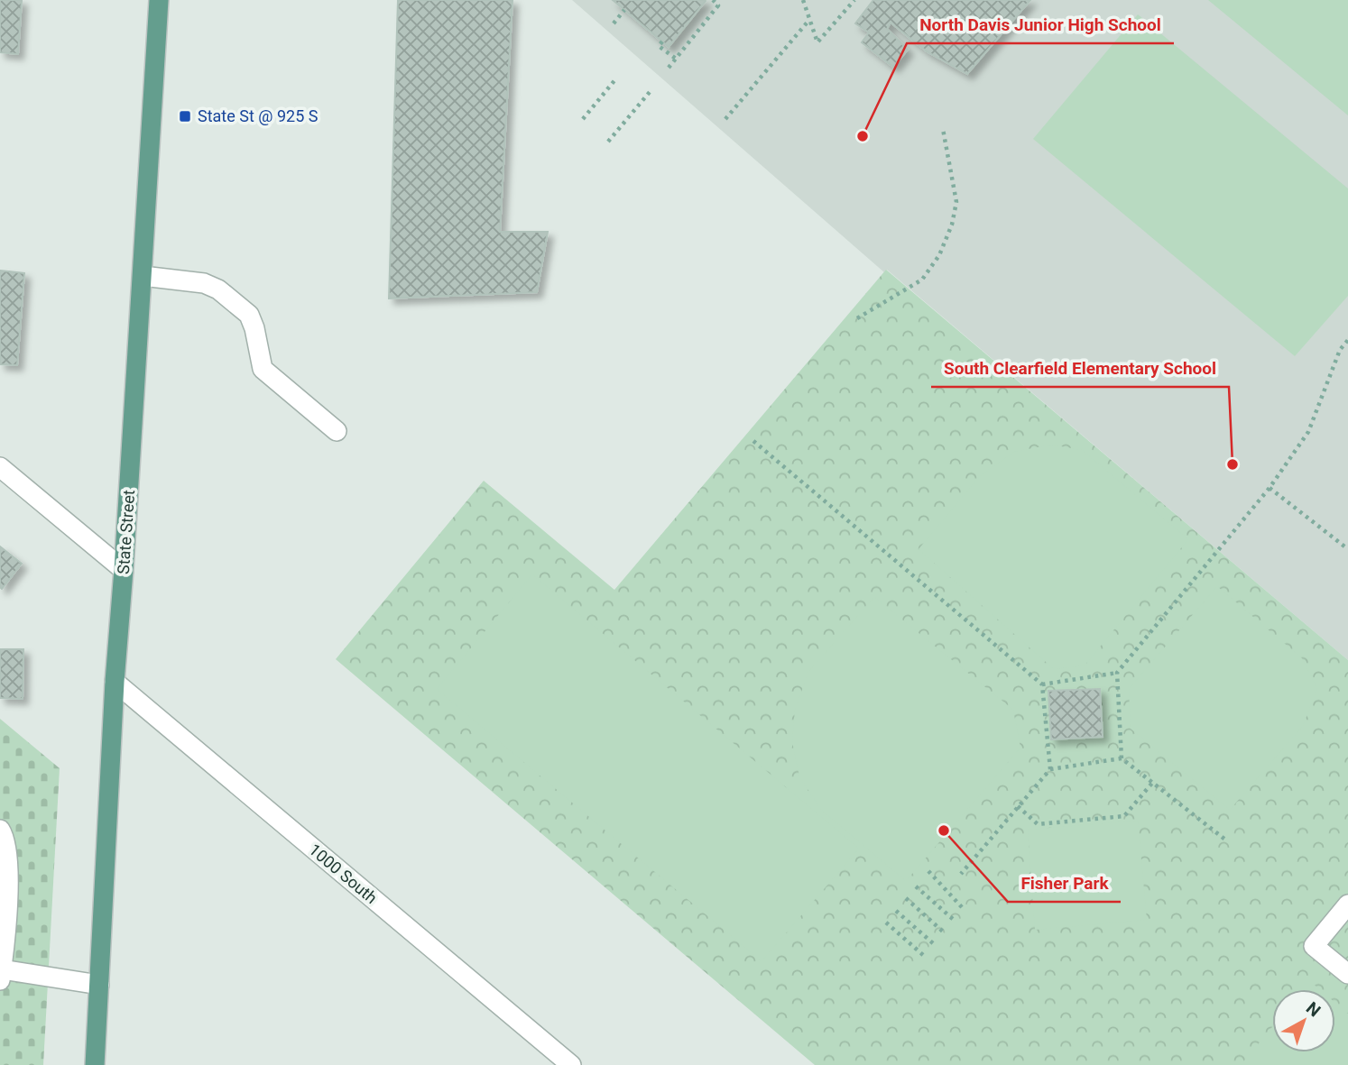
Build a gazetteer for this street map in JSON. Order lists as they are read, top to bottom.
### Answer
{
  "streets": {
    "main road": ["State Street"],
    "street": ["1000 South"]
  },
  "crossings": [
    ["State Street", "1000 South"]
  ],
  "places": {
    "transit": ["State St @ 925 S"],
    "other": ["North Davis Junior High School", "South Clearfield Elementary School", "Fisher Park"]
  },
  "north": "top right"
}
